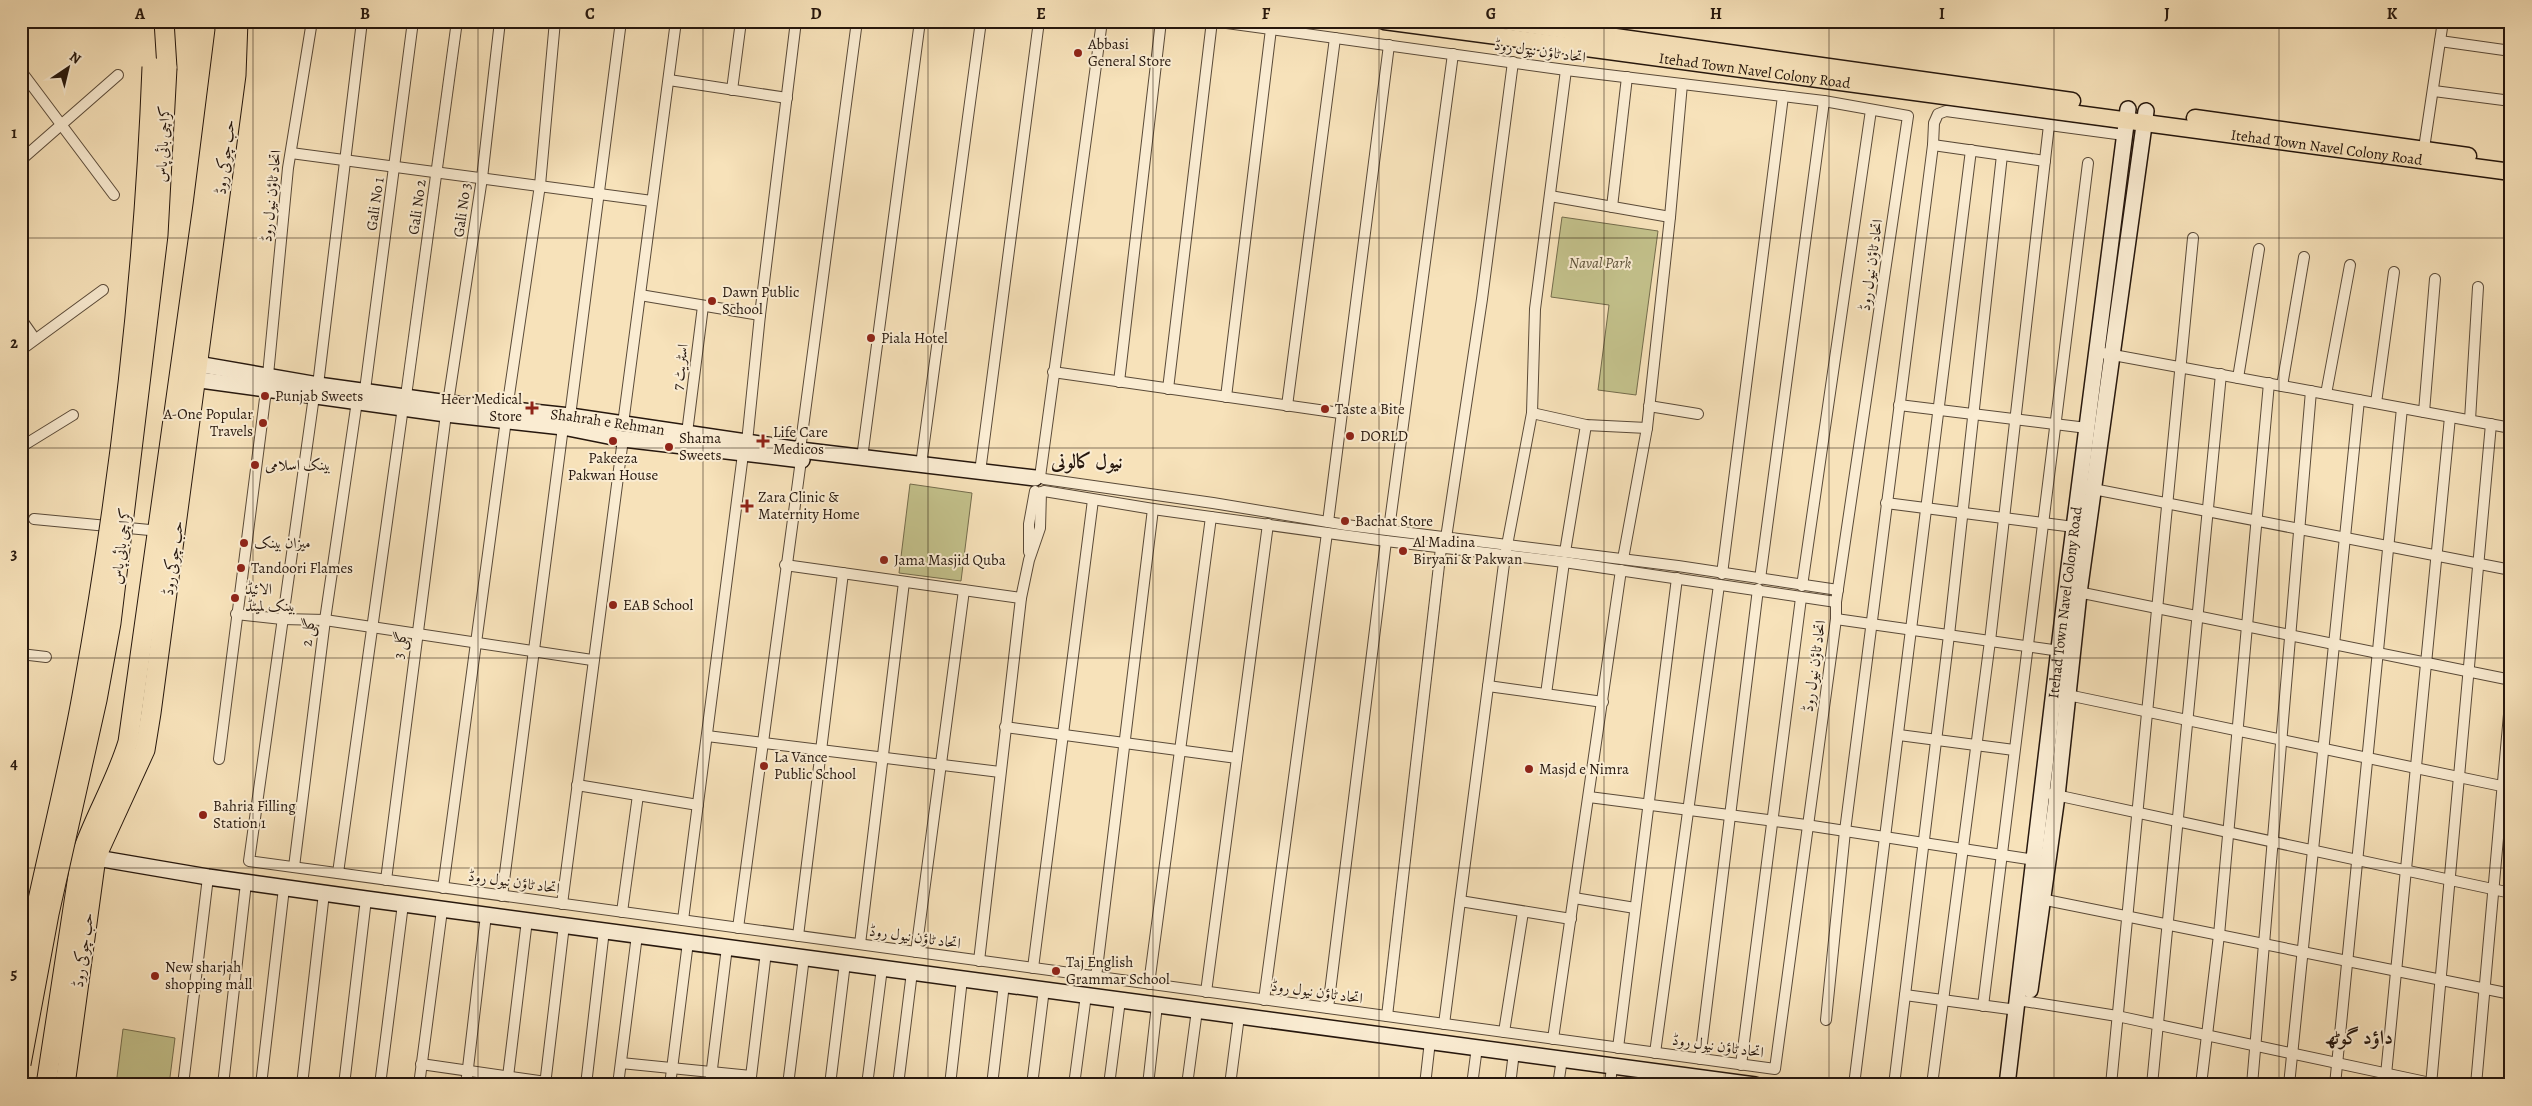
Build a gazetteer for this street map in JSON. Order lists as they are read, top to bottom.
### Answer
{
  "streets": {
    "highway": ["کراچی بائی پاس", "حب چوکی روڈ"],
    "main road": ["Itehad Town Navel Colony Road"],
    "street": [
      "اتحاد ٹاؤن نیول روڈ",
      "Gali No 1",
      "Gali No 2",
      "Gali No 3",
      "اسٹریٹ 7",
      "Shahrah e Rehman",
      "گلی 2",
      "گلی 3"
    ]
  },
  "crossings": [
    ["اتحاد ٹاؤن نیول روڈ", "Shahrah e Rehman"],
    ["اتحاد ٹاؤن نیول روڈ", "گلی 2"],
    ["اتحاد ٹاؤن نیول روڈ", "گلی 3"],
    ["حب چوکی روڈ", "Shahrah e Rehman"],
    ["Gali No 1", "Shahrah e Rehman"],
    ["Gali No 1", "گلی 2"],
    ["Gali No 2", "Shahrah e Rehman"],
    ["Gali No 3", "Shahrah e Rehman"],
    ["Gali No 3", "گلی 3"],
    ["اسٹریٹ 7", "Shahrah e Rehman"],
    ["Shahrah e Rehman", "گلی 2"],
    ["Shahrah e Rehman", "گلی 3"]
  ],
  "districts": ["نیول کالونی", "داؤد گوٹھ"],
  "parks": ["Naval Park"],
  "places": {
    "other": [
      "Abbasi General Store",
      "Dawn Public School",
      "Piala Hotel",
      "Punjab Sweets",
      "Taste a Bite",
      "A-One Popular Travels",
      "DORLD",
      "Pakeeza Pakwan House",
      "Shama Sweets",
      "بینک اسلامی",
      "Bachat Store",
      "میزان بینک",
      "Al Madina Biryani & Pakwan",
      "Jama Masjid Quba",
      "Tandoori Flames",
      "الائیڈ بینک لمیٹڈ",
      "EAB School",
      "La Vance Public School",
      "Masjd e Nimra",
      "Bahria Filling Station 1",
      "Taj English Grammar School",
      "New sharjah shopping mall"
    ],
    "health": ["Heer Medical Store", "Life Care Medicos", "Zara Clinic & Maternity Home"]
  },
  "north": "top right",
  "grid": {
    "columns": [
      "A",
      "B",
      "C",
      "D",
      "E",
      "F",
      "G",
      "H",
      "I",
      "J",
      "K"
    ],
    "rows": [
      "1",
      "2",
      "3",
      "4",
      "5"
    ]
  }
}
